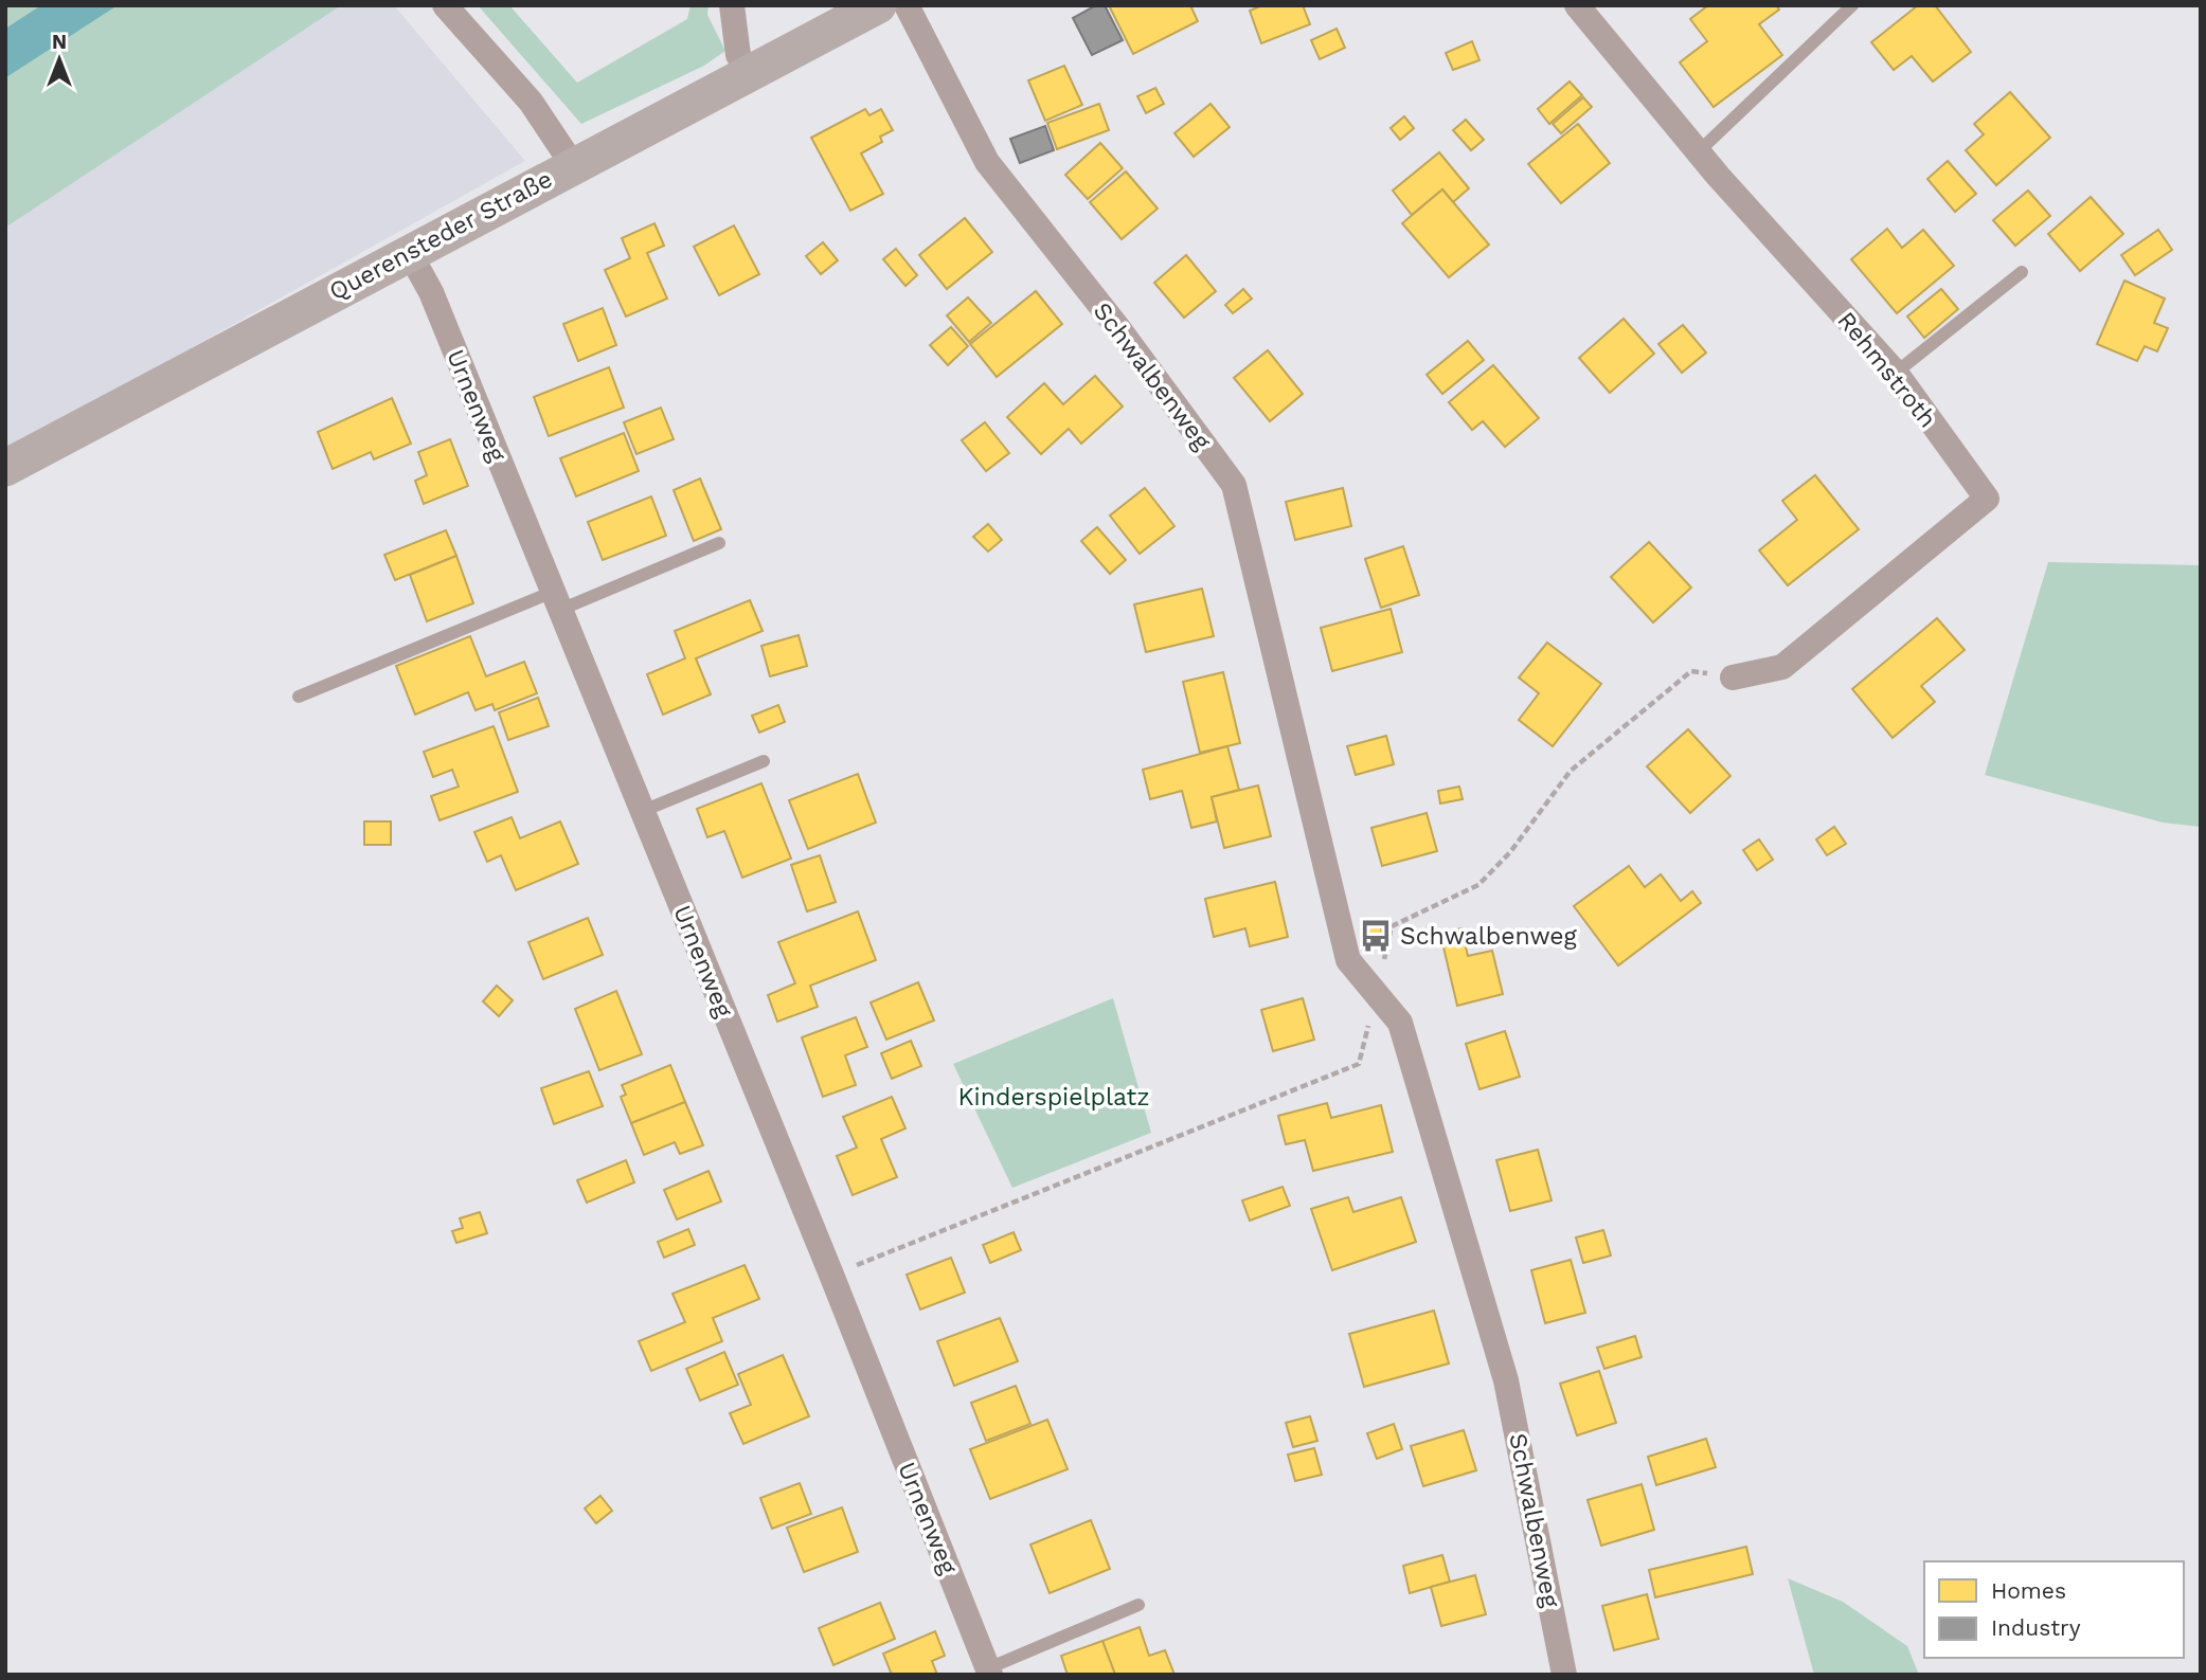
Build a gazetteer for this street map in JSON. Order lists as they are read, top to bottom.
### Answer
{
  "streets": {
    "street": [
      "Querensteder Straße",
      "Rehmstroth",
      "Schwalbenweg",
      "Urnenweg"
    ]
  },
  "crossings": [
    ["Querensteder Straße", "Urnenweg"]
  ],
  "parks": ["Kinderspielplatz"],
  "places": {
    "bus stop": ["Schwalbenweg"]
  },
  "legend": ["Homes", "Industry"],
  "north": "top"
}
